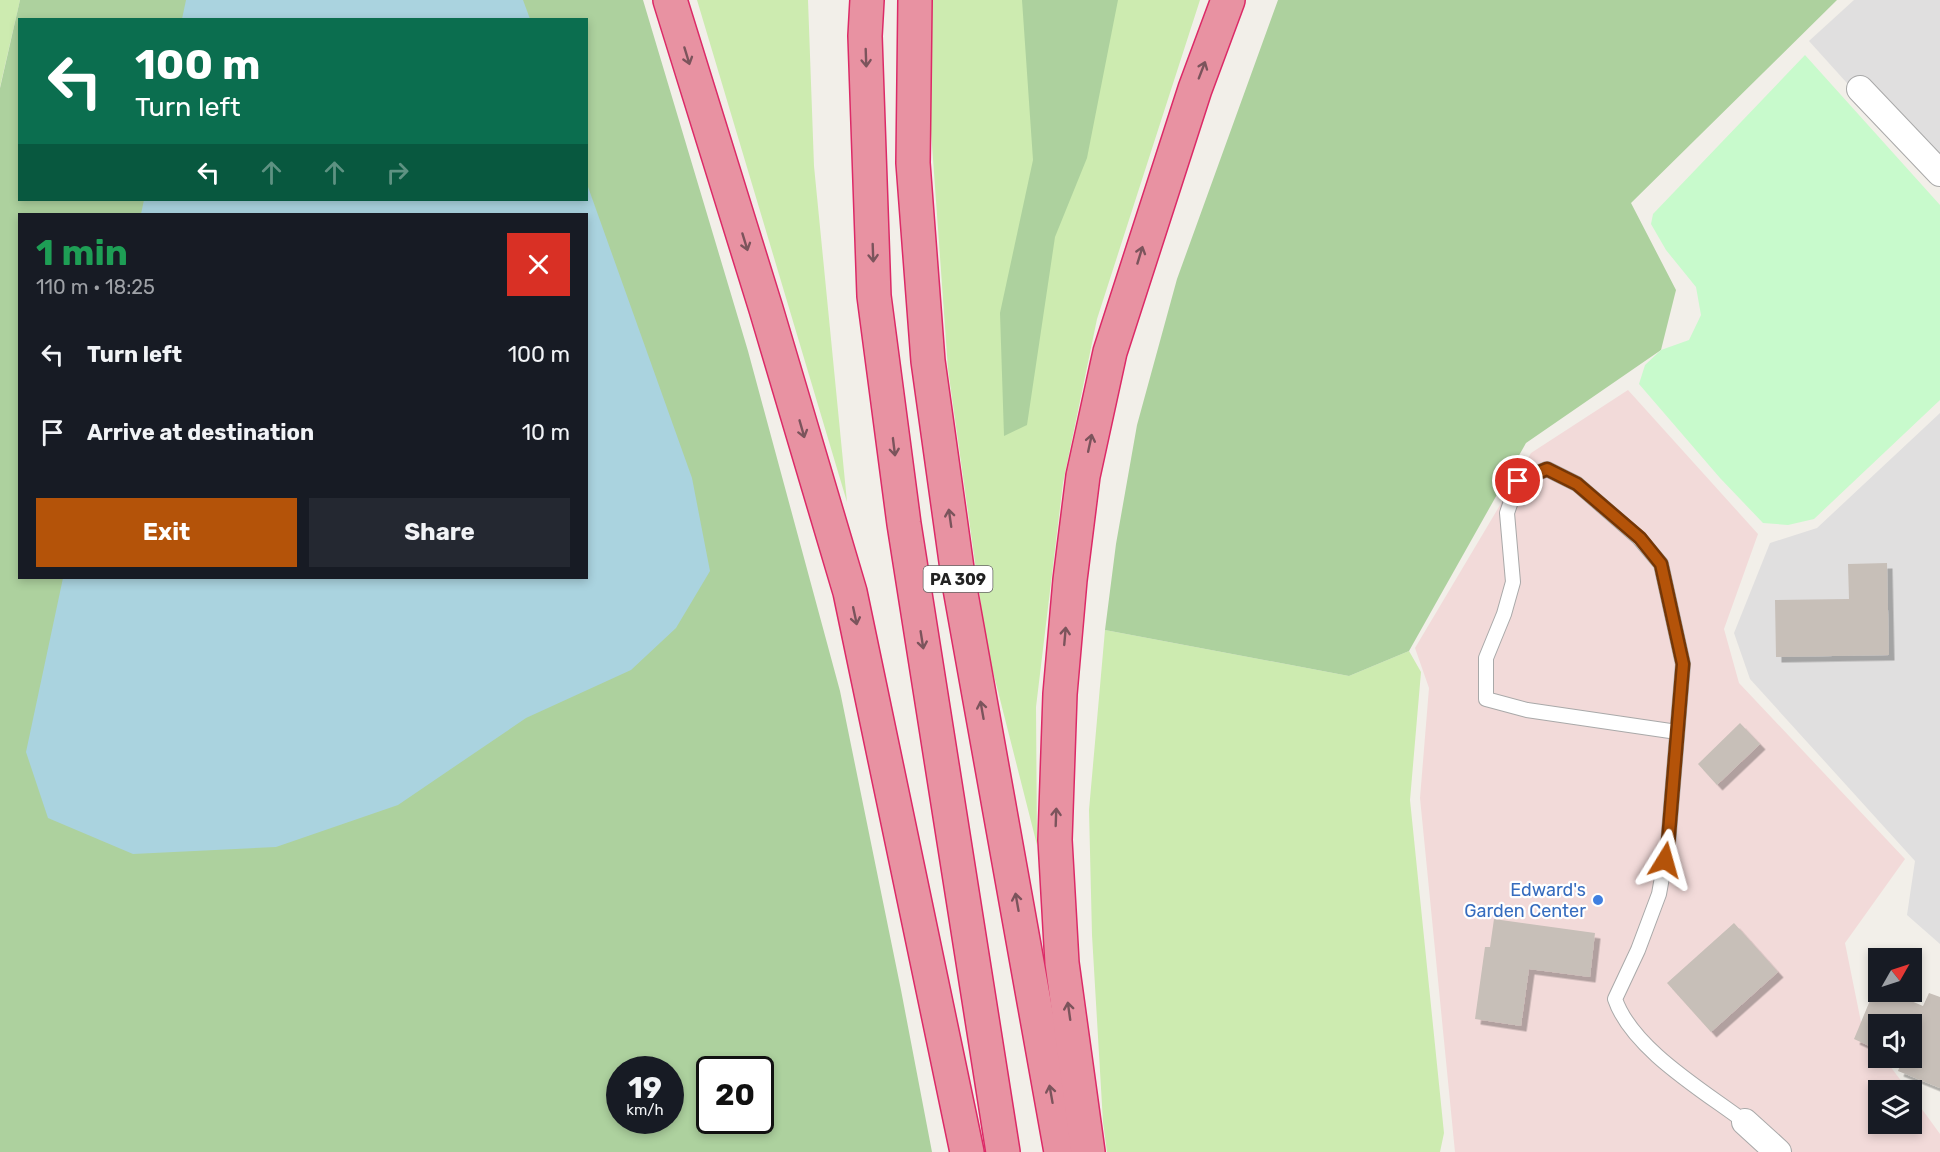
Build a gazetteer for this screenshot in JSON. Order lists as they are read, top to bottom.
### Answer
{
  "streets": {
    "highway": ["PA 309"]
  },
  "places": ["Edward's Garden Center"],
  "north": "top right",
  "page": {
    "turn": ["100 m", "Turn left"],
    "heading": ["1 min", "110 m · 18:25"],
    "list": [
      {
        "name": "Turn left",
        "value": "100 m"
      },
      {
        "name": "Arrive at destination",
        "value": "10 m"
      }
    ],
    "buttons": ["Exit", "Share"],
    "speed": "19 km/h",
    "limit": "20"
  }
}
